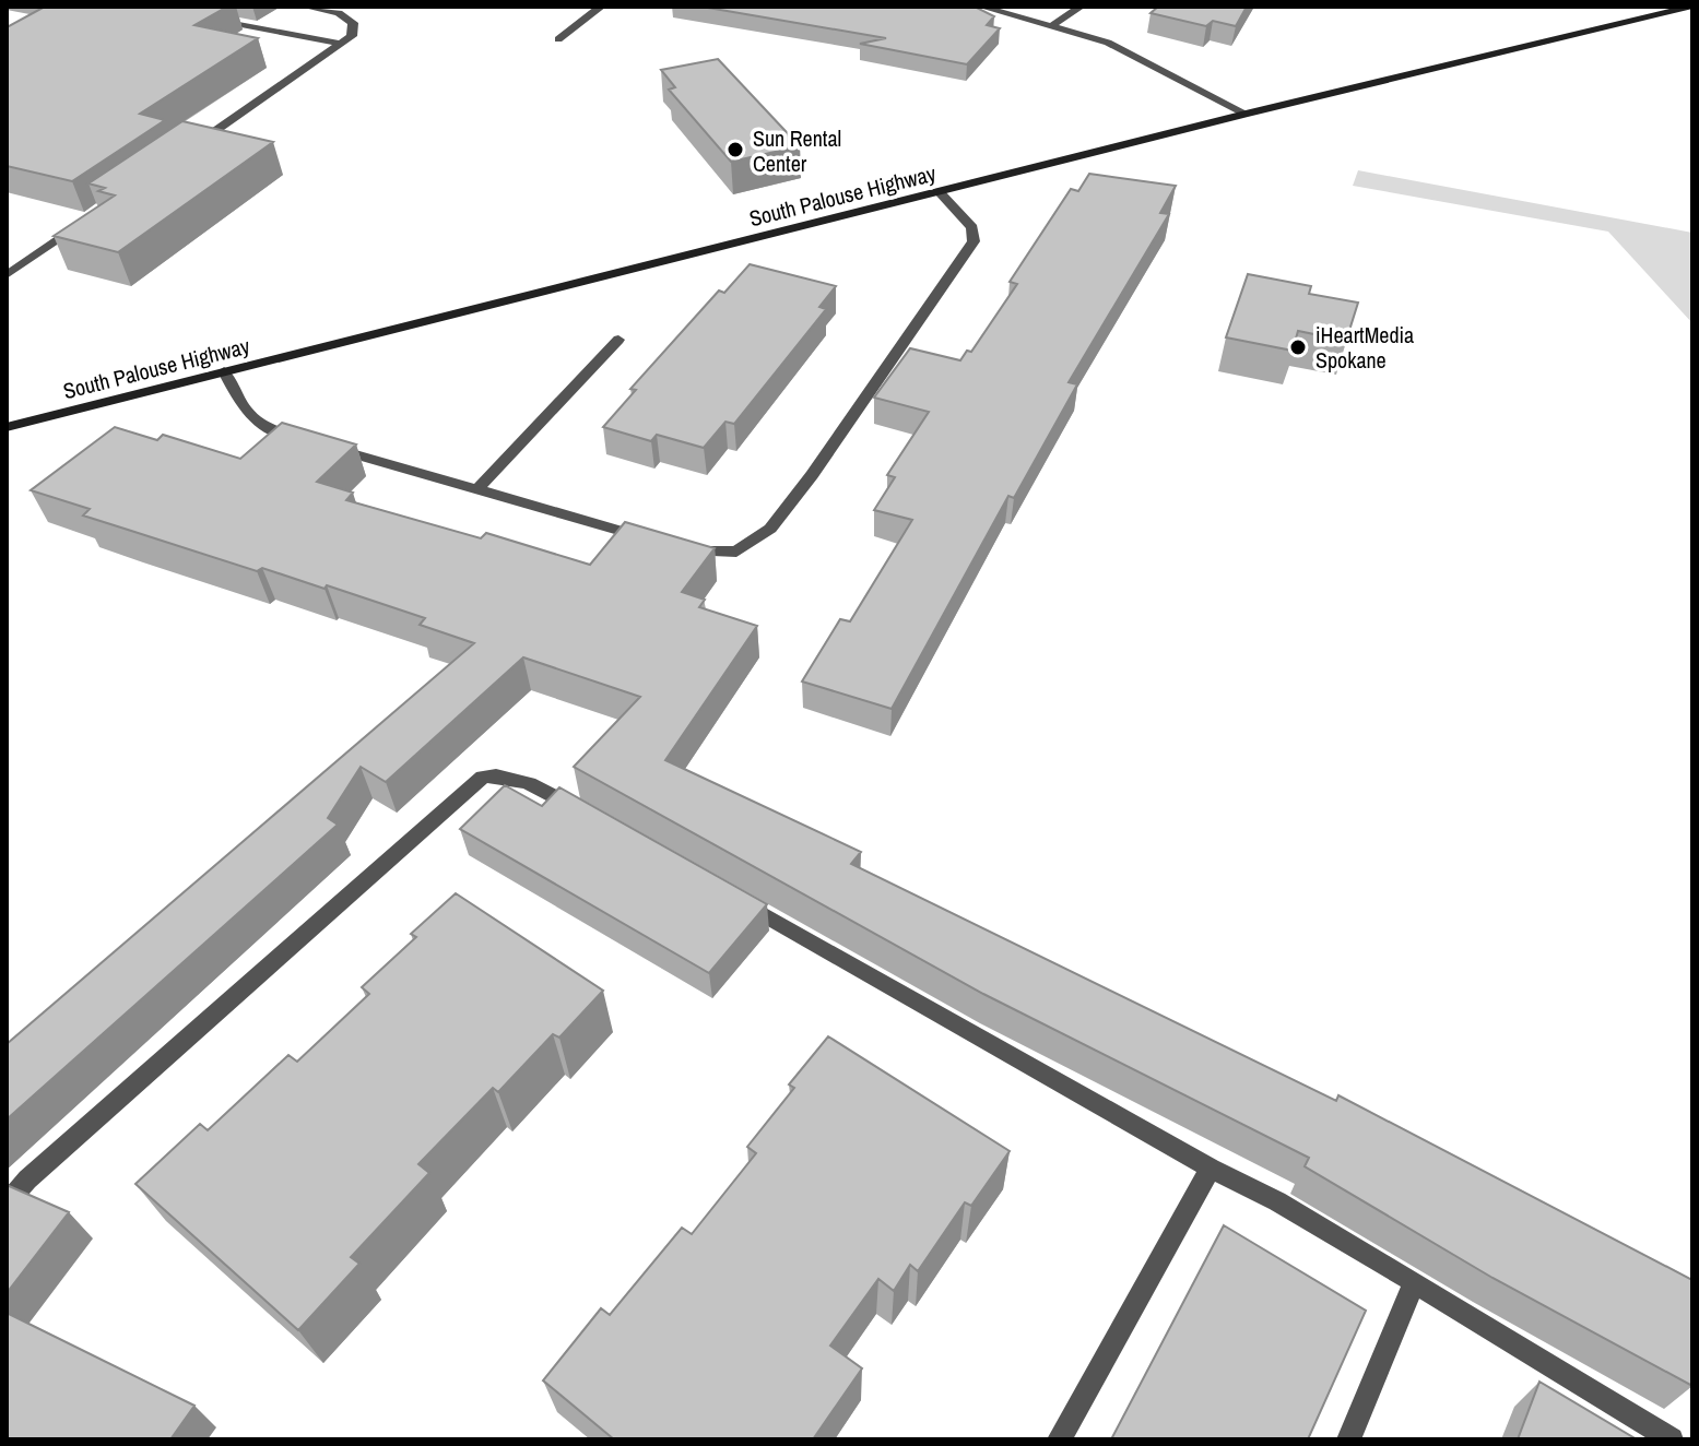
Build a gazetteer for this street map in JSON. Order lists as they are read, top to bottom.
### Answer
{
  "streets": {
    "street": ["South Palouse Highway"]
  },
  "places": ["Sun Rental Center", "iHeartMedia Spokane"]
}
